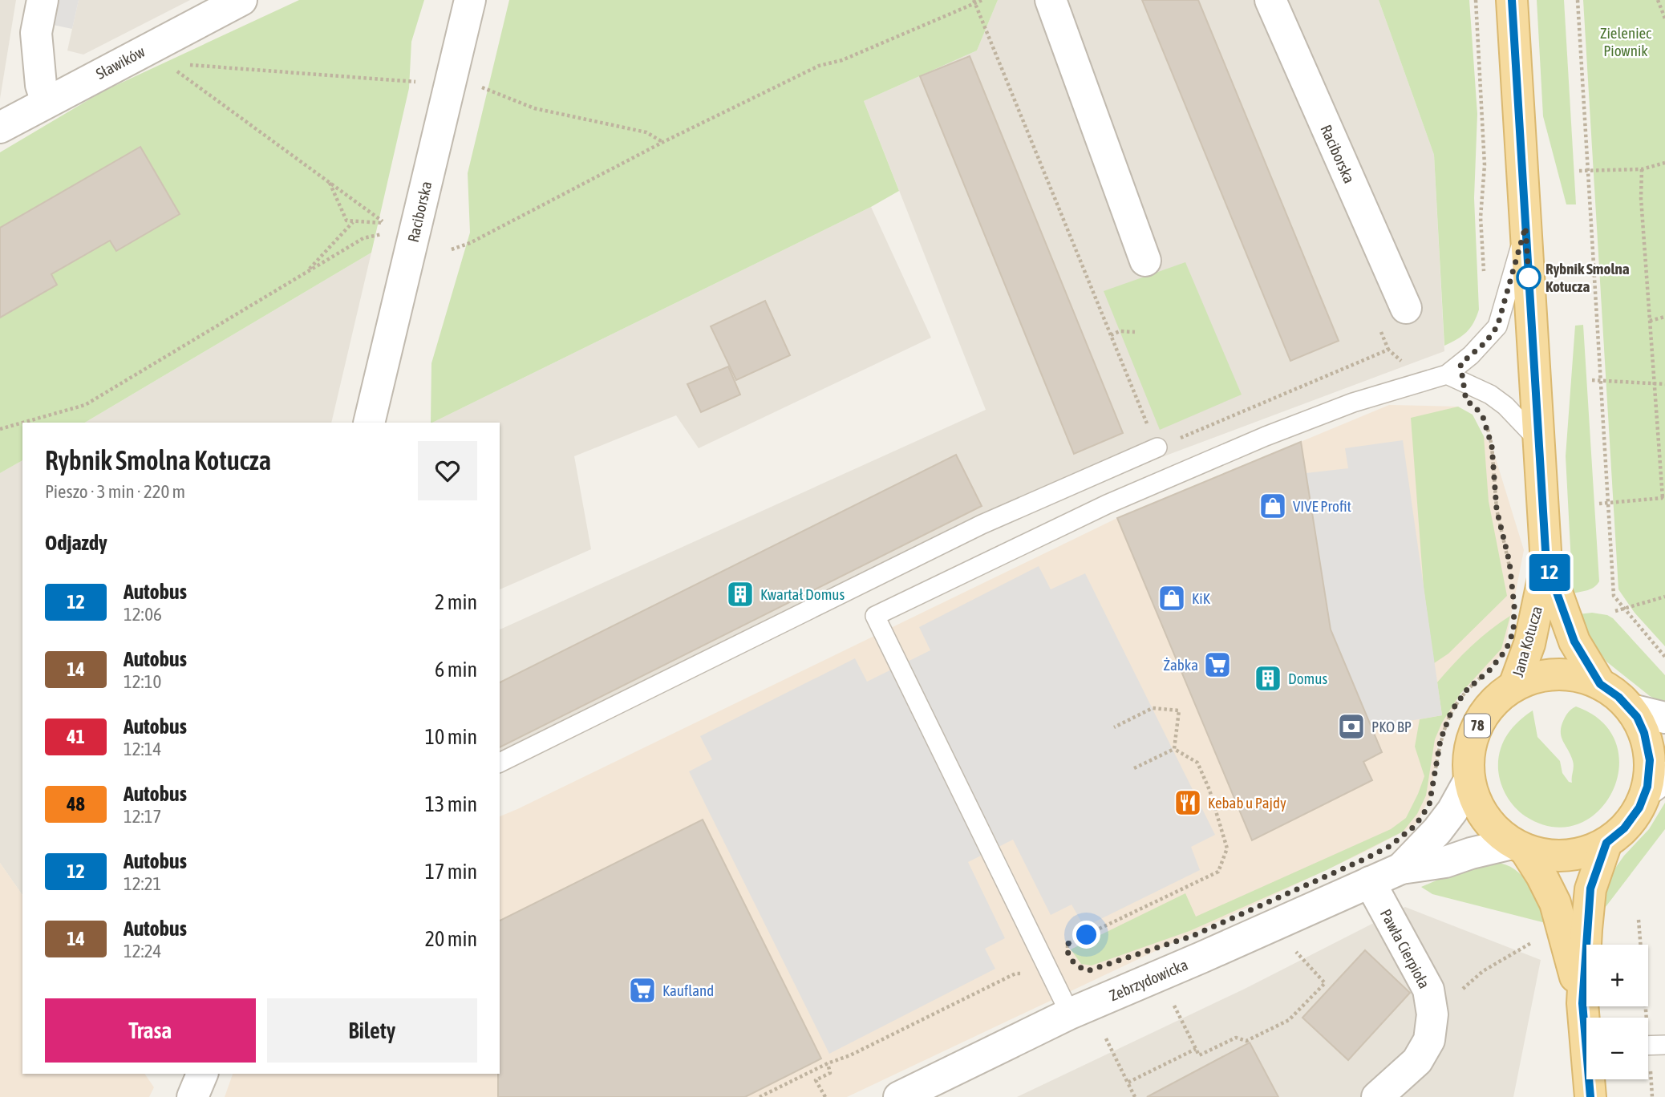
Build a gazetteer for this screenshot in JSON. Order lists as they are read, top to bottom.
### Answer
{
  "streets": {
    "main road": ["Jana Kotucza", "78"],
    "street": [
      "Sławików",
      "Raciborska",
      "Pawła Cierpioła",
      "Zebrzydowicka"
    ]
  },
  "crossings": [
    ["Jana Kotucza", "78"],
    ["Jana Kotucza", "Zebrzydowicka"],
    ["78", "Zebrzydowicka"],
    ["Pawła Cierpioła", "Zebrzydowicka"]
  ],
  "parks": ["Zieleniec Piownik"],
  "places": {
    "other": ["Rybnik Smolna Kotucza"],
    "shop": ["VIVE Profit", "KiK"],
    "building": ["Kwartał Domus", "Domus"],
    "supermarket": ["Żabka", "Kaufland"],
    "bank": ["PKO BP"],
    "restaurant": ["Kebab u Pajdy"]
  },
  "lines": ["bus line 12"],
  "page": {
    "on_map": "12",
    "heading": [
      ["Rybnik Smolna Kotucza", "Pieszo · 3 min · 220 m"],
      "Odjazdy"
    ],
    "list": [
      {
        "mark": "12",
        "name": "Autobus",
        "note": "12:06",
        "value": "2 min"
      },
      {
        "mark": "14",
        "name": "Autobus",
        "note": "12:10",
        "value": "6 min"
      },
      {
        "mark": "41",
        "name": "Autobus",
        "note": "12:14",
        "value": "10 min"
      },
      {
        "mark": "48",
        "name": "Autobus",
        "note": "12:17",
        "value": "13 min"
      },
      {
        "mark": "12",
        "name": "Autobus",
        "note": "12:21",
        "value": "17 min"
      },
      {
        "mark": "14",
        "name": "Autobus",
        "note": "12:24",
        "value": "20 min"
      }
    ],
    "map_buttons": ["+", "−"],
    "buttons": ["Trasa", "Bilety"]
  }
}
